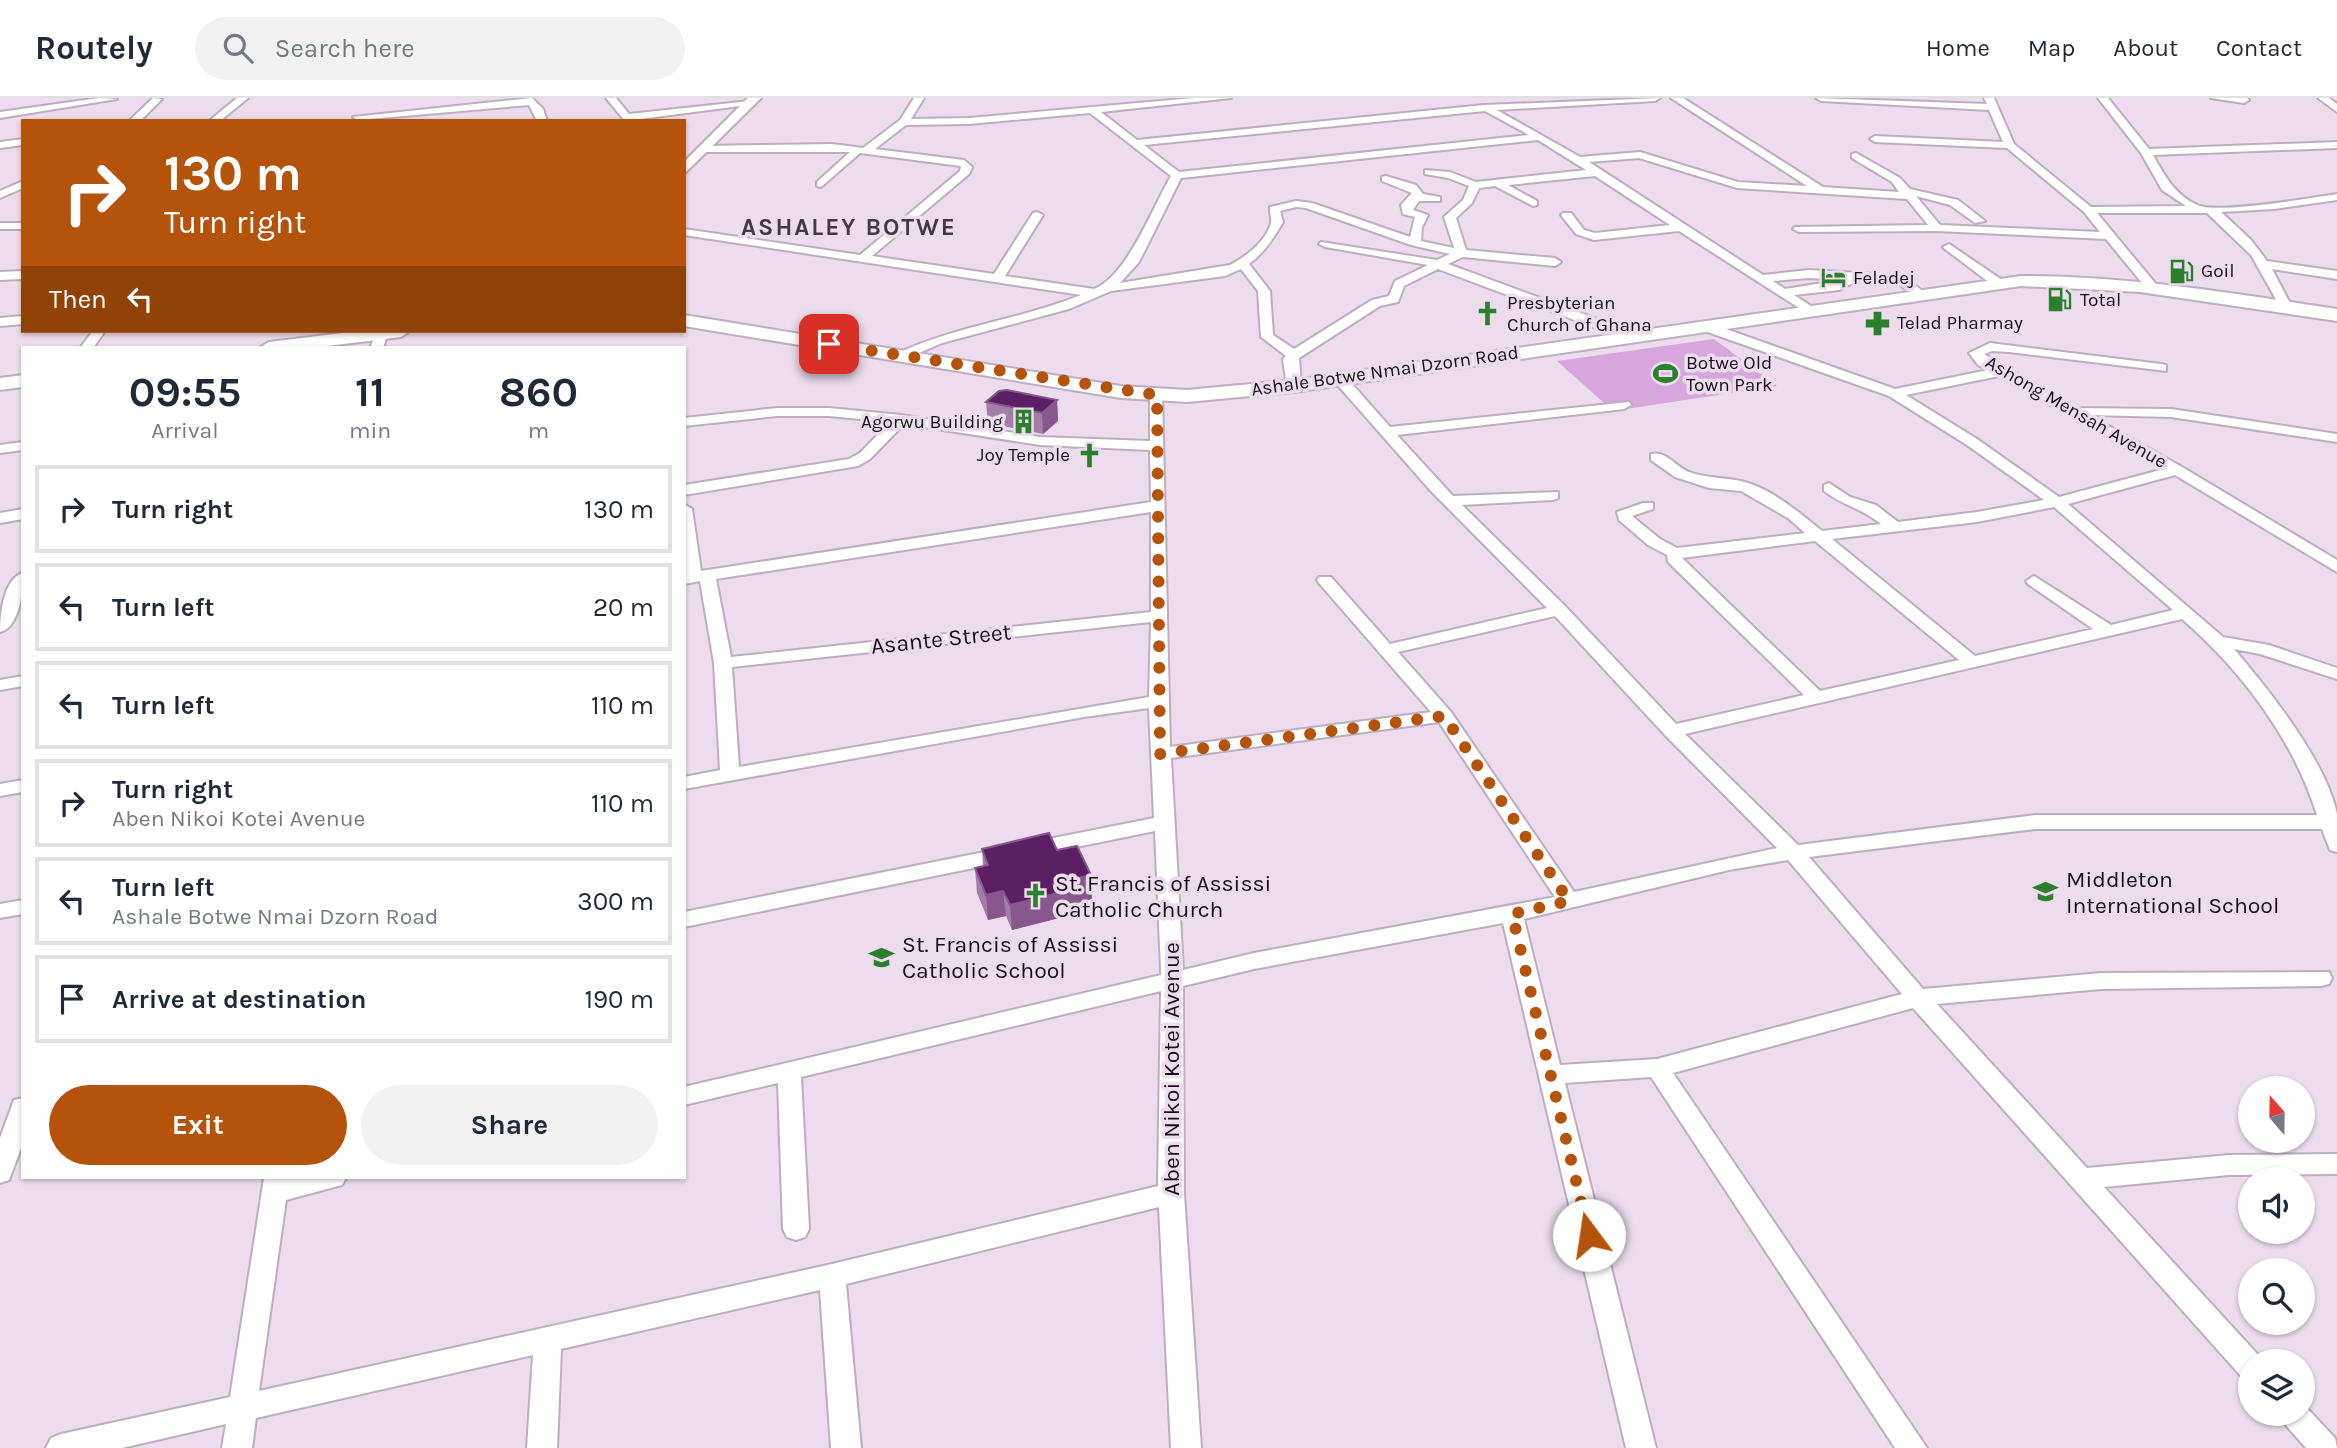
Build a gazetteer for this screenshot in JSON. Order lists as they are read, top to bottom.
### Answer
{
  "streets": {
    "main road": ["Ashale Botwe Nmai Dzorn Road"],
    "street": ["Ashong Mensah Avenue", "Asante Street", "Aben Nikoi Kotei Avenue"]
  },
  "crossings": [
    ["Ashale Botwe Nmai Dzorn Road", "Aben Nikoi Kotei Avenue"],
    ["Asante Street", "Aben Nikoi Kotei Avenue"]
  ],
  "districts": ["ASHALEY BOTWE"],
  "places": {
    "fuel station": ["Goil", "Total"],
    "hotel": ["Feladej"],
    "church": ["Presbyterian Church of Ghana", "Joy Temple", "St. Francis of Assissi Catholic Church"],
    "pharmacy": ["Telad Pharmay"],
    "sports": ["Botwe Old Town Park"],
    "building": ["Agorwu Building"],
    "school or university": ["Middleton International School", "St. Francis of Assissi Catholic School"]
  },
  "north": "top",
  "page": {
    "header": "Routely",
    "search": "Search here",
    "nav": [
      "Home",
      "Map",
      "About",
      "Contact"
    ],
    "turn": ["130 m", "Turn right"],
    "then": "Then",
    "eta": [
      "09:55",
      "Arrival",
      "11",
      "min",
      "860",
      "m"
    ],
    "list": [
      {
        "name": "Turn right",
        "value": "130 m"
      },
      {
        "name": "Turn left",
        "value": "20 m"
      },
      {
        "name": "Turn left",
        "value": "110 m"
      },
      {
        "name": "Turn right",
        "note": "Aben Nikoi Kotei Avenue",
        "value": "110 m"
      },
      {
        "name": "Turn left",
        "note": "Ashale Botwe Nmai Dzorn Road",
        "value": "300 m"
      },
      {
        "name": "Arrive at destination",
        "value": "190 m"
      }
    ],
    "buttons": ["Exit", "Share"]
  }
}
